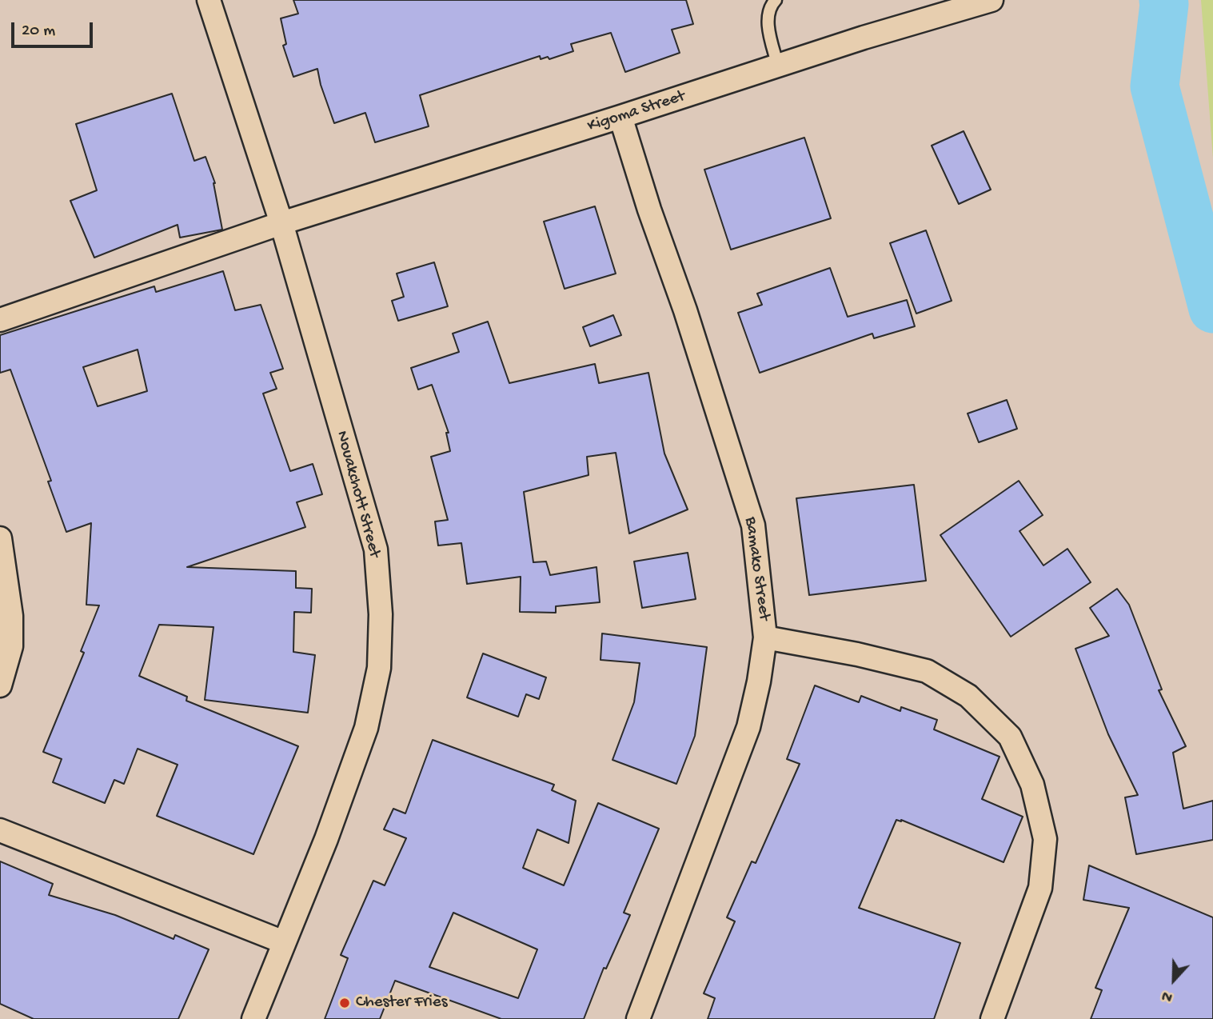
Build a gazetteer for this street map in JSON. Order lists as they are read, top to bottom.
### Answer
{
  "streets": {
    "street": ["Kigoma Street", "Nouakchott Street", "Bamako Street"]
  },
  "crossings": [
    ["Kigoma Street", "Nouakchott Street"],
    ["Kigoma Street", "Bamako Street"]
  ],
  "places": ["Chester Fries"],
  "scale_bar": "20 m",
  "north": "bottom"
}
